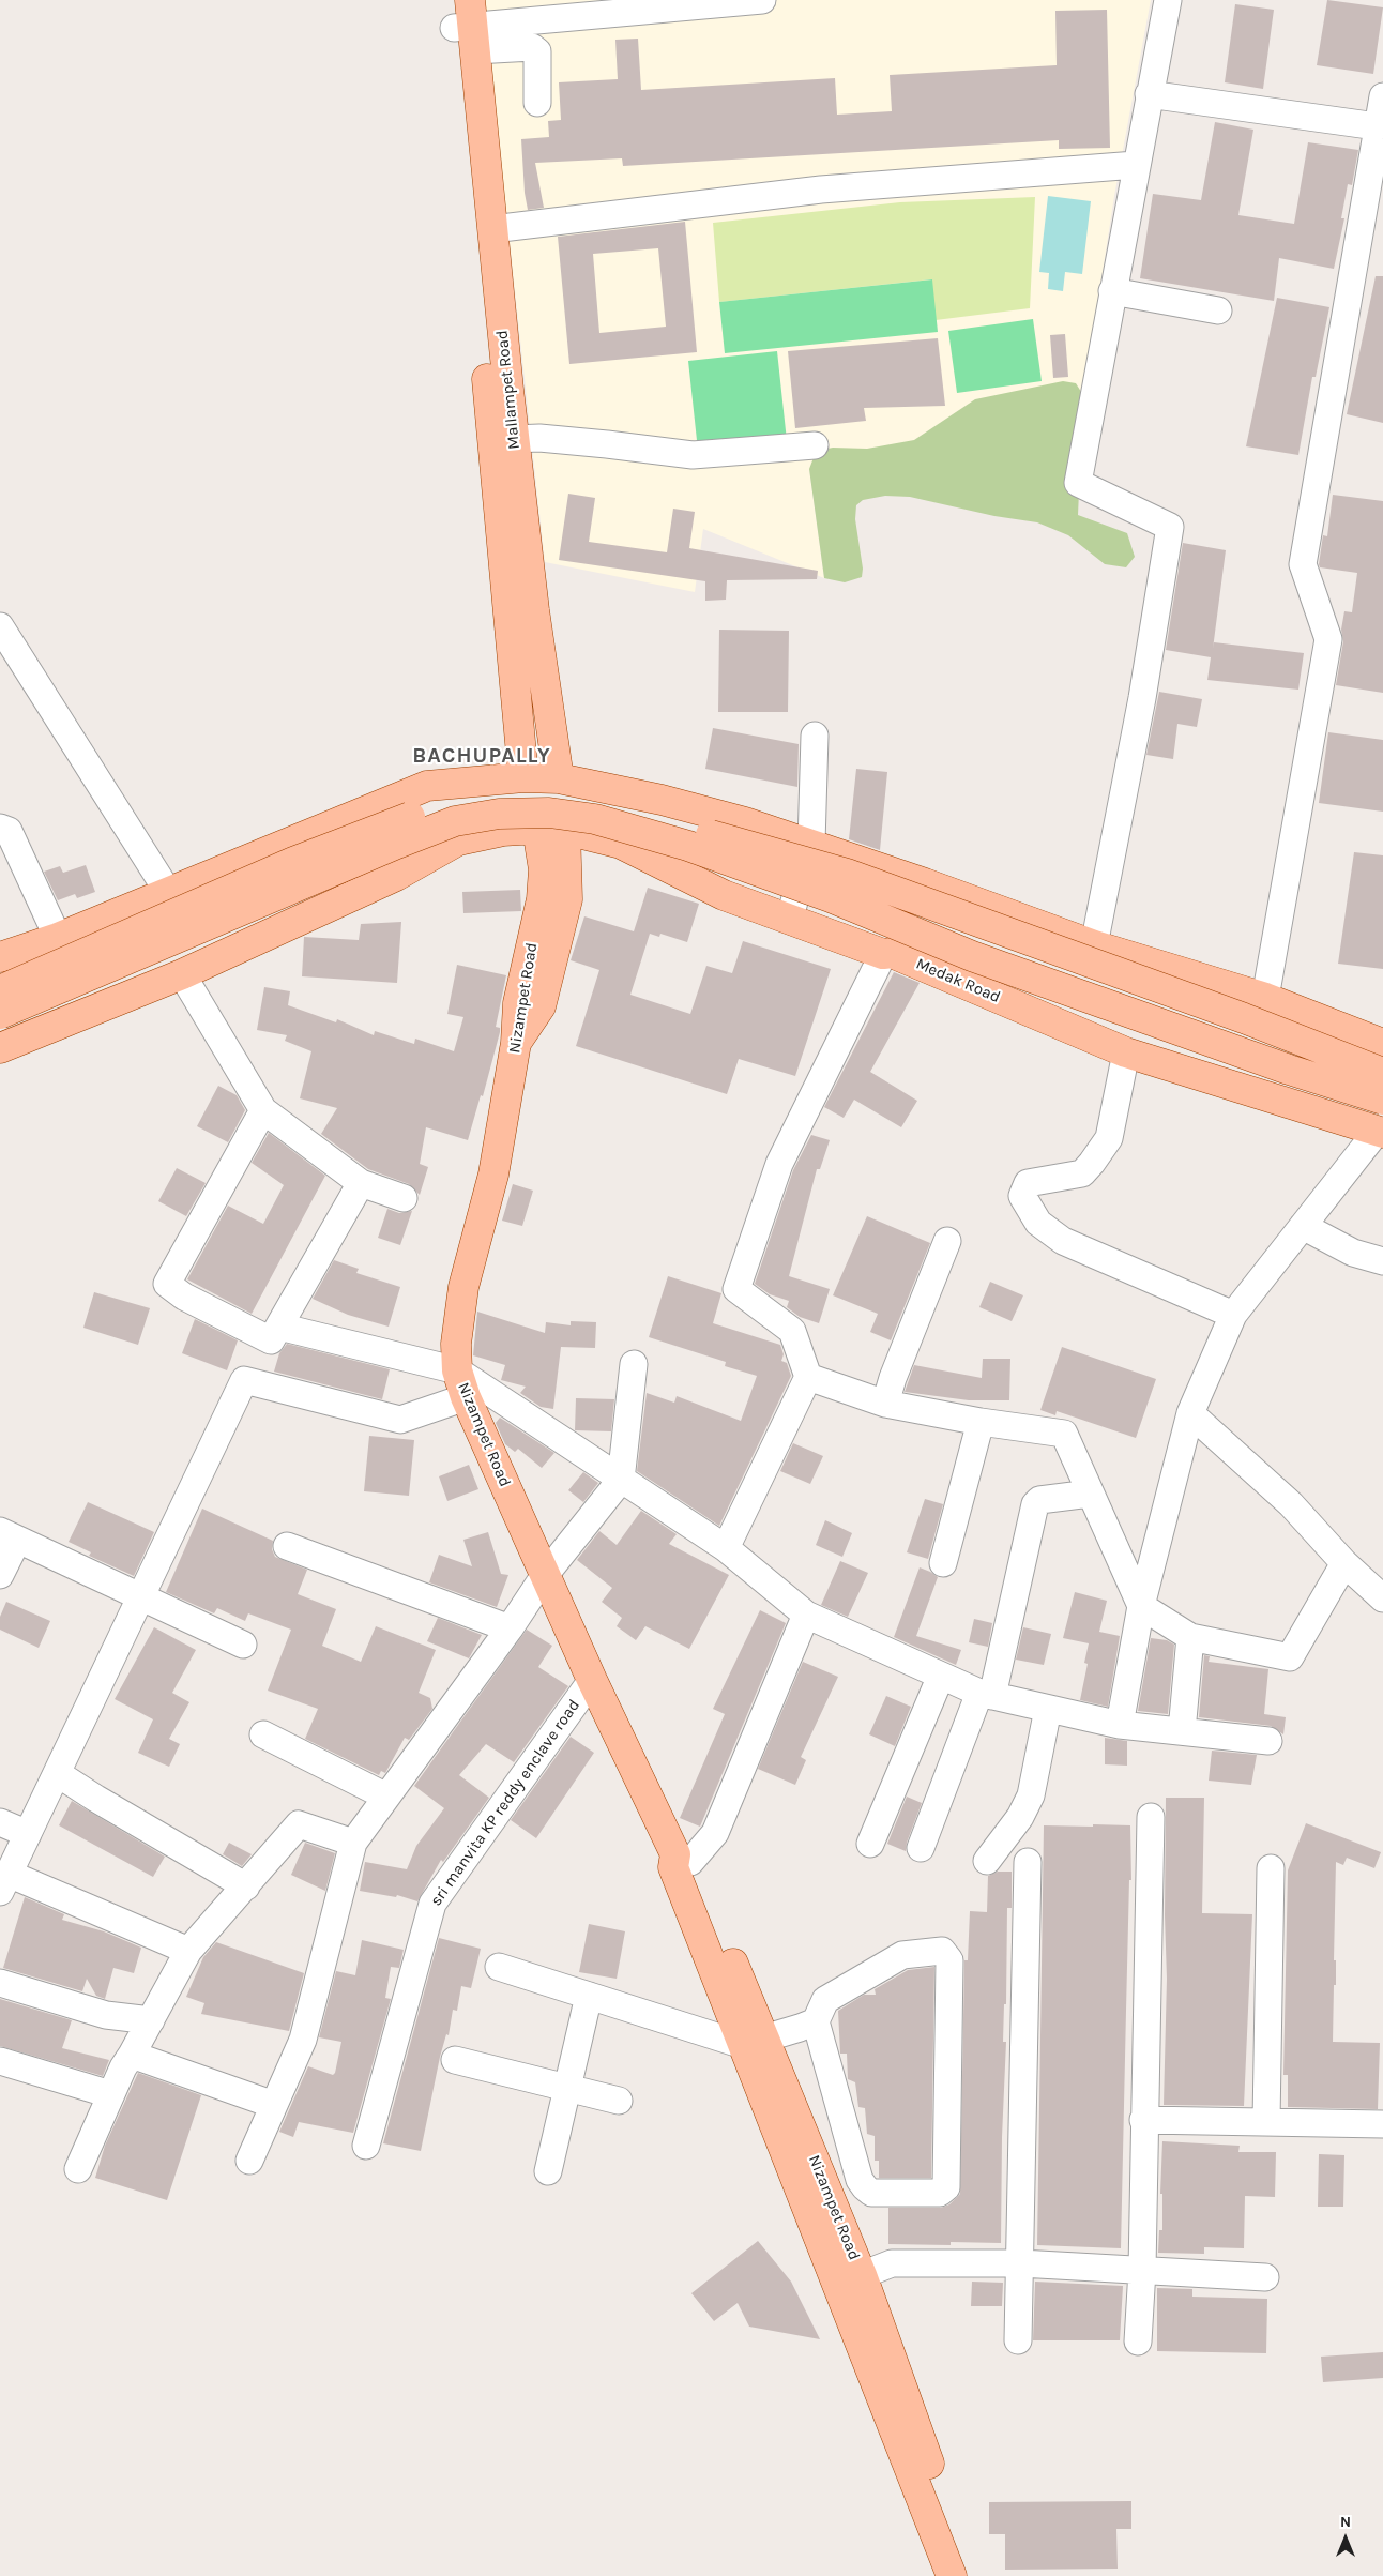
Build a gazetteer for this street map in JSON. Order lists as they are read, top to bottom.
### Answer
{
  "streets": {
    "main road": ["Mallampet Road", "Medak Road", "Nizampet Road"],
    "street": ["sri manvita KP reddy enclave road"]
  },
  "crossings": [
    ["Medak Road", "Nizampet Road"],
    ["Nizampet Road", "sri manvita KP reddy enclave road"]
  ],
  "districts": ["BACHUPALLY"],
  "north": "top"
}
